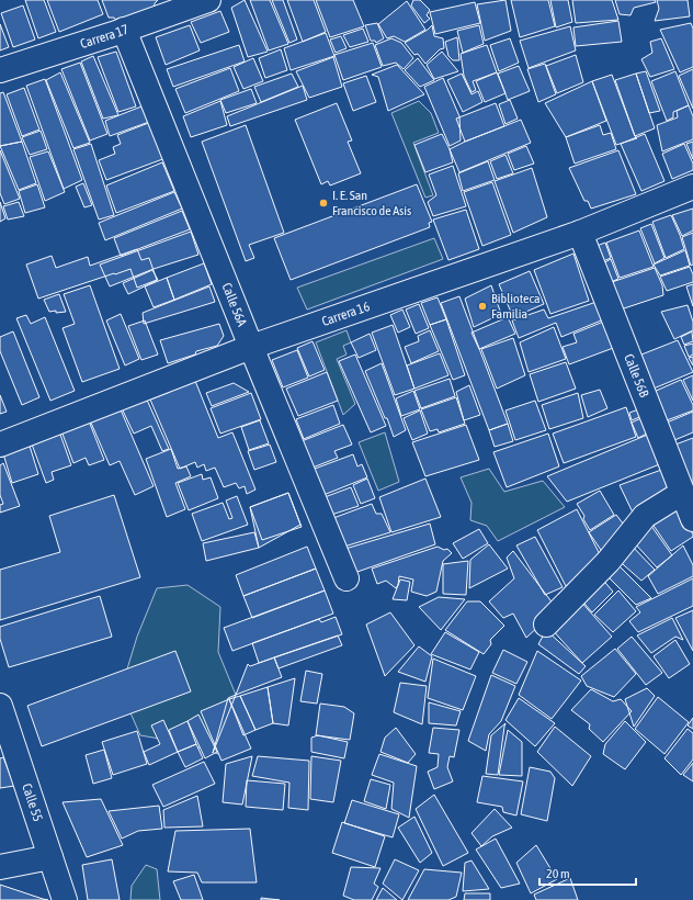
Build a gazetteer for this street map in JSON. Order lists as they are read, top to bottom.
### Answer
{
  "streets": {
    "street": [
      "Carrera 17",
      "Calle 56A",
      "Carrera 16",
      "Calle 56B",
      "Calle 55"
    ]
  },
  "crossings": [
    ["Carrera 17", "Calle 56A"],
    ["Calle 56A", "Carrera 16"],
    ["Carrera 16", "Calle 56B"]
  ],
  "places": ["I. E. San Francisco de Asís", "Biblioteca Familia"],
  "scale_bar": "20 m"
}
